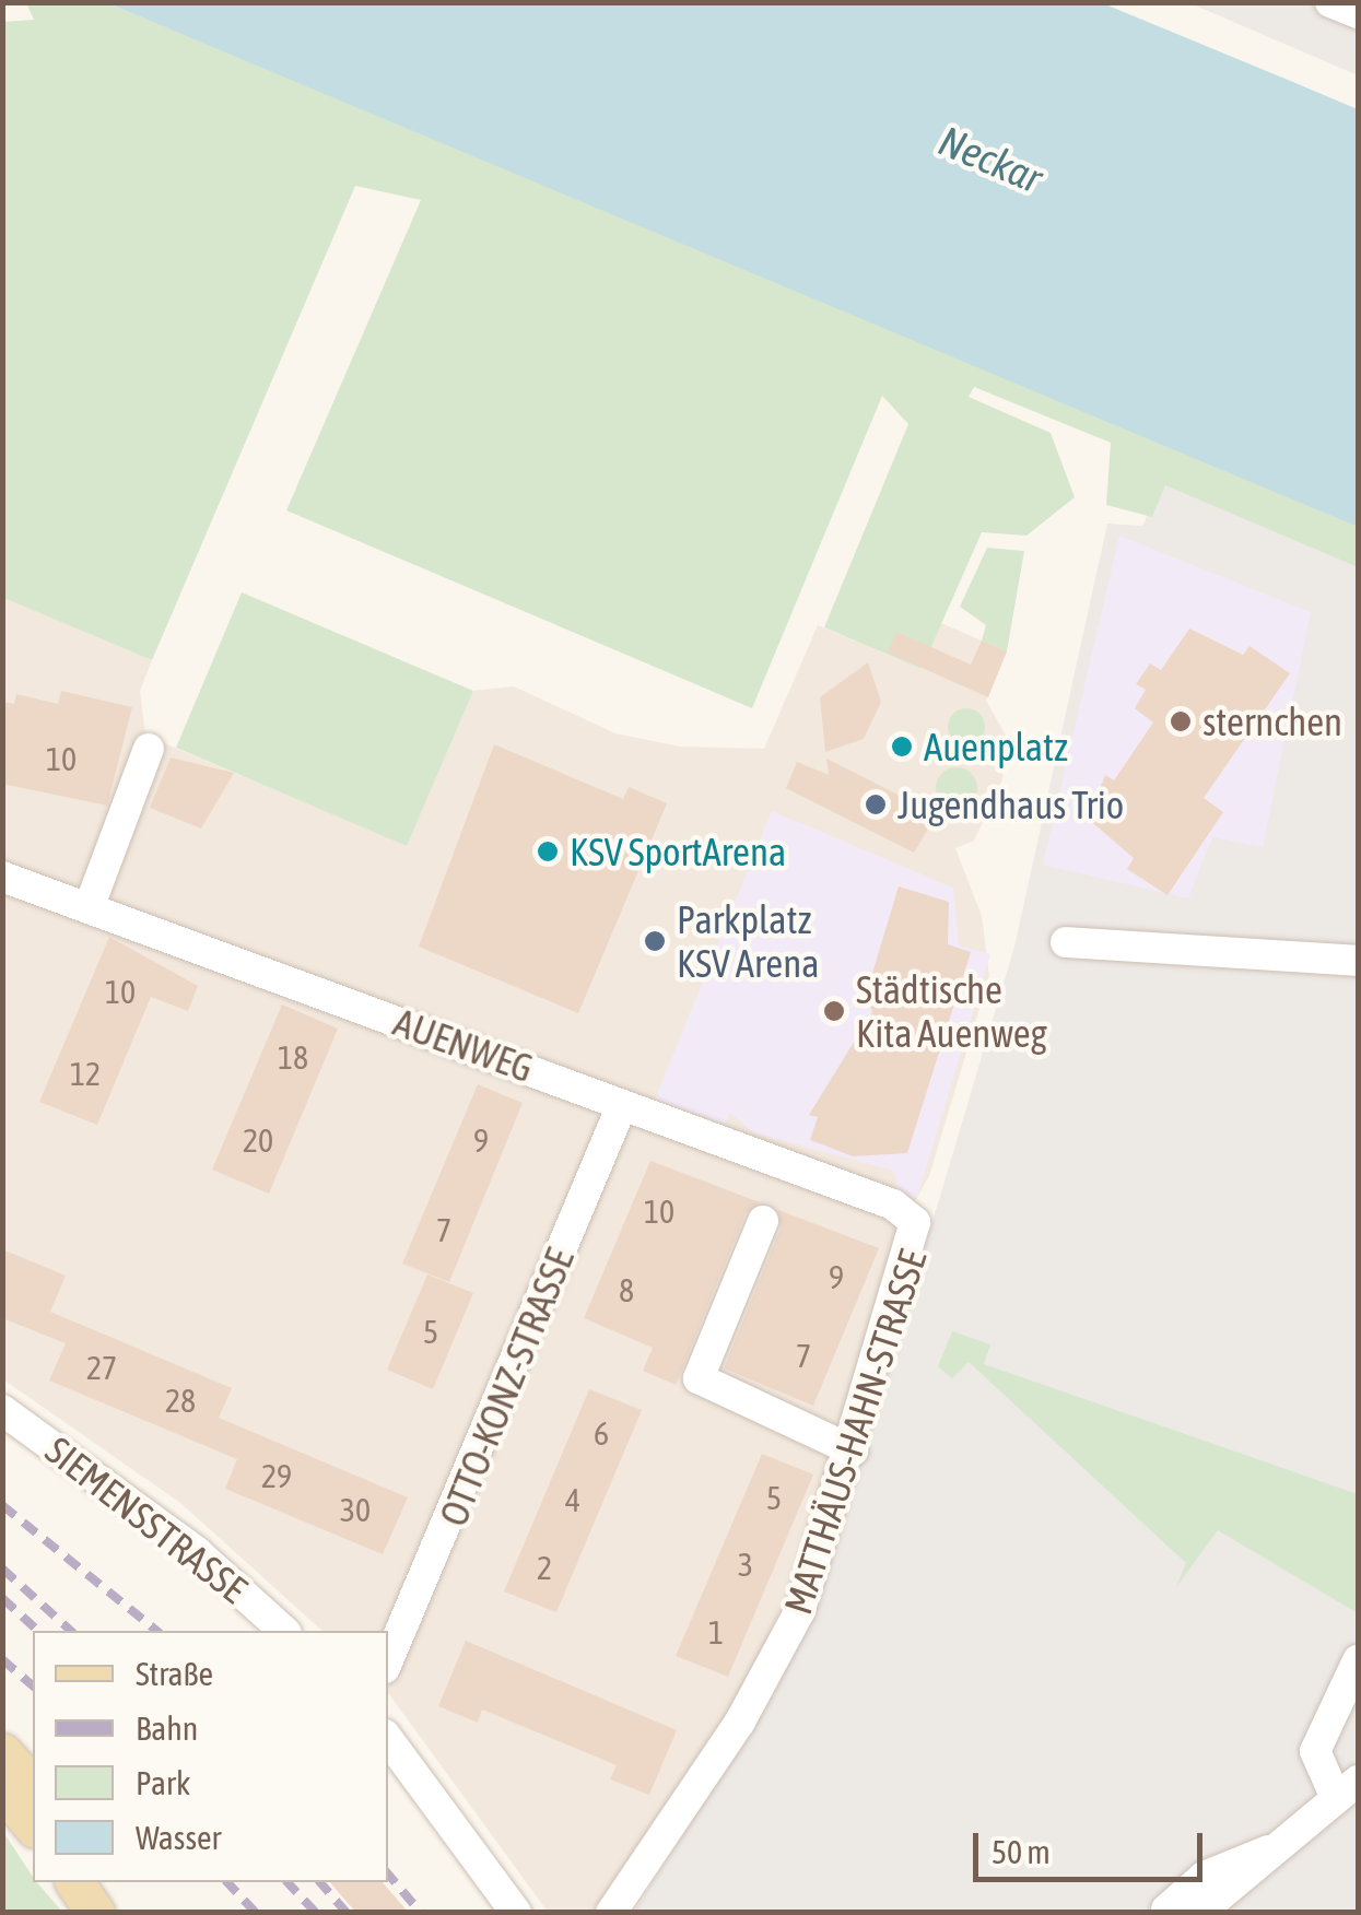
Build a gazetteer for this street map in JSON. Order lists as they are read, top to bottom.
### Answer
{
  "streets": {
    "street": [
      "AUENWEG",
      "OTTO-KONZ-STRASSE",
      "MATTHÄUS-HAHN-STRASSE",
      "SIEMENSSTRASSE"
    ]
  },
  "crossings": [
    ["AUENWEG", "OTTO-KONZ-STRASSE"],
    ["AUENWEG", "MATTHÄUS-HAHN-STRASSE"]
  ],
  "water": ["Neckar"],
  "places": [
    "sternchen",
    "Auenplatz",
    "Jugendhaus Trio",
    "KSV SportArena",
    "Parkplatz KSV Arena",
    "Städtische Kita Auenweg"
  ],
  "house_numbers": [
    "10",
    "10",
    "18",
    "12",
    "20",
    "9",
    "10",
    "7",
    "9",
    "8",
    "5",
    "7",
    "27",
    "28",
    "6",
    "29",
    "5",
    "4",
    "30",
    "3",
    "2",
    "1"
  ],
  "legend": [
    "Straße",
    "Bahn",
    "Park",
    "Wasser"
  ],
  "scale_bar": "50 m"
}
